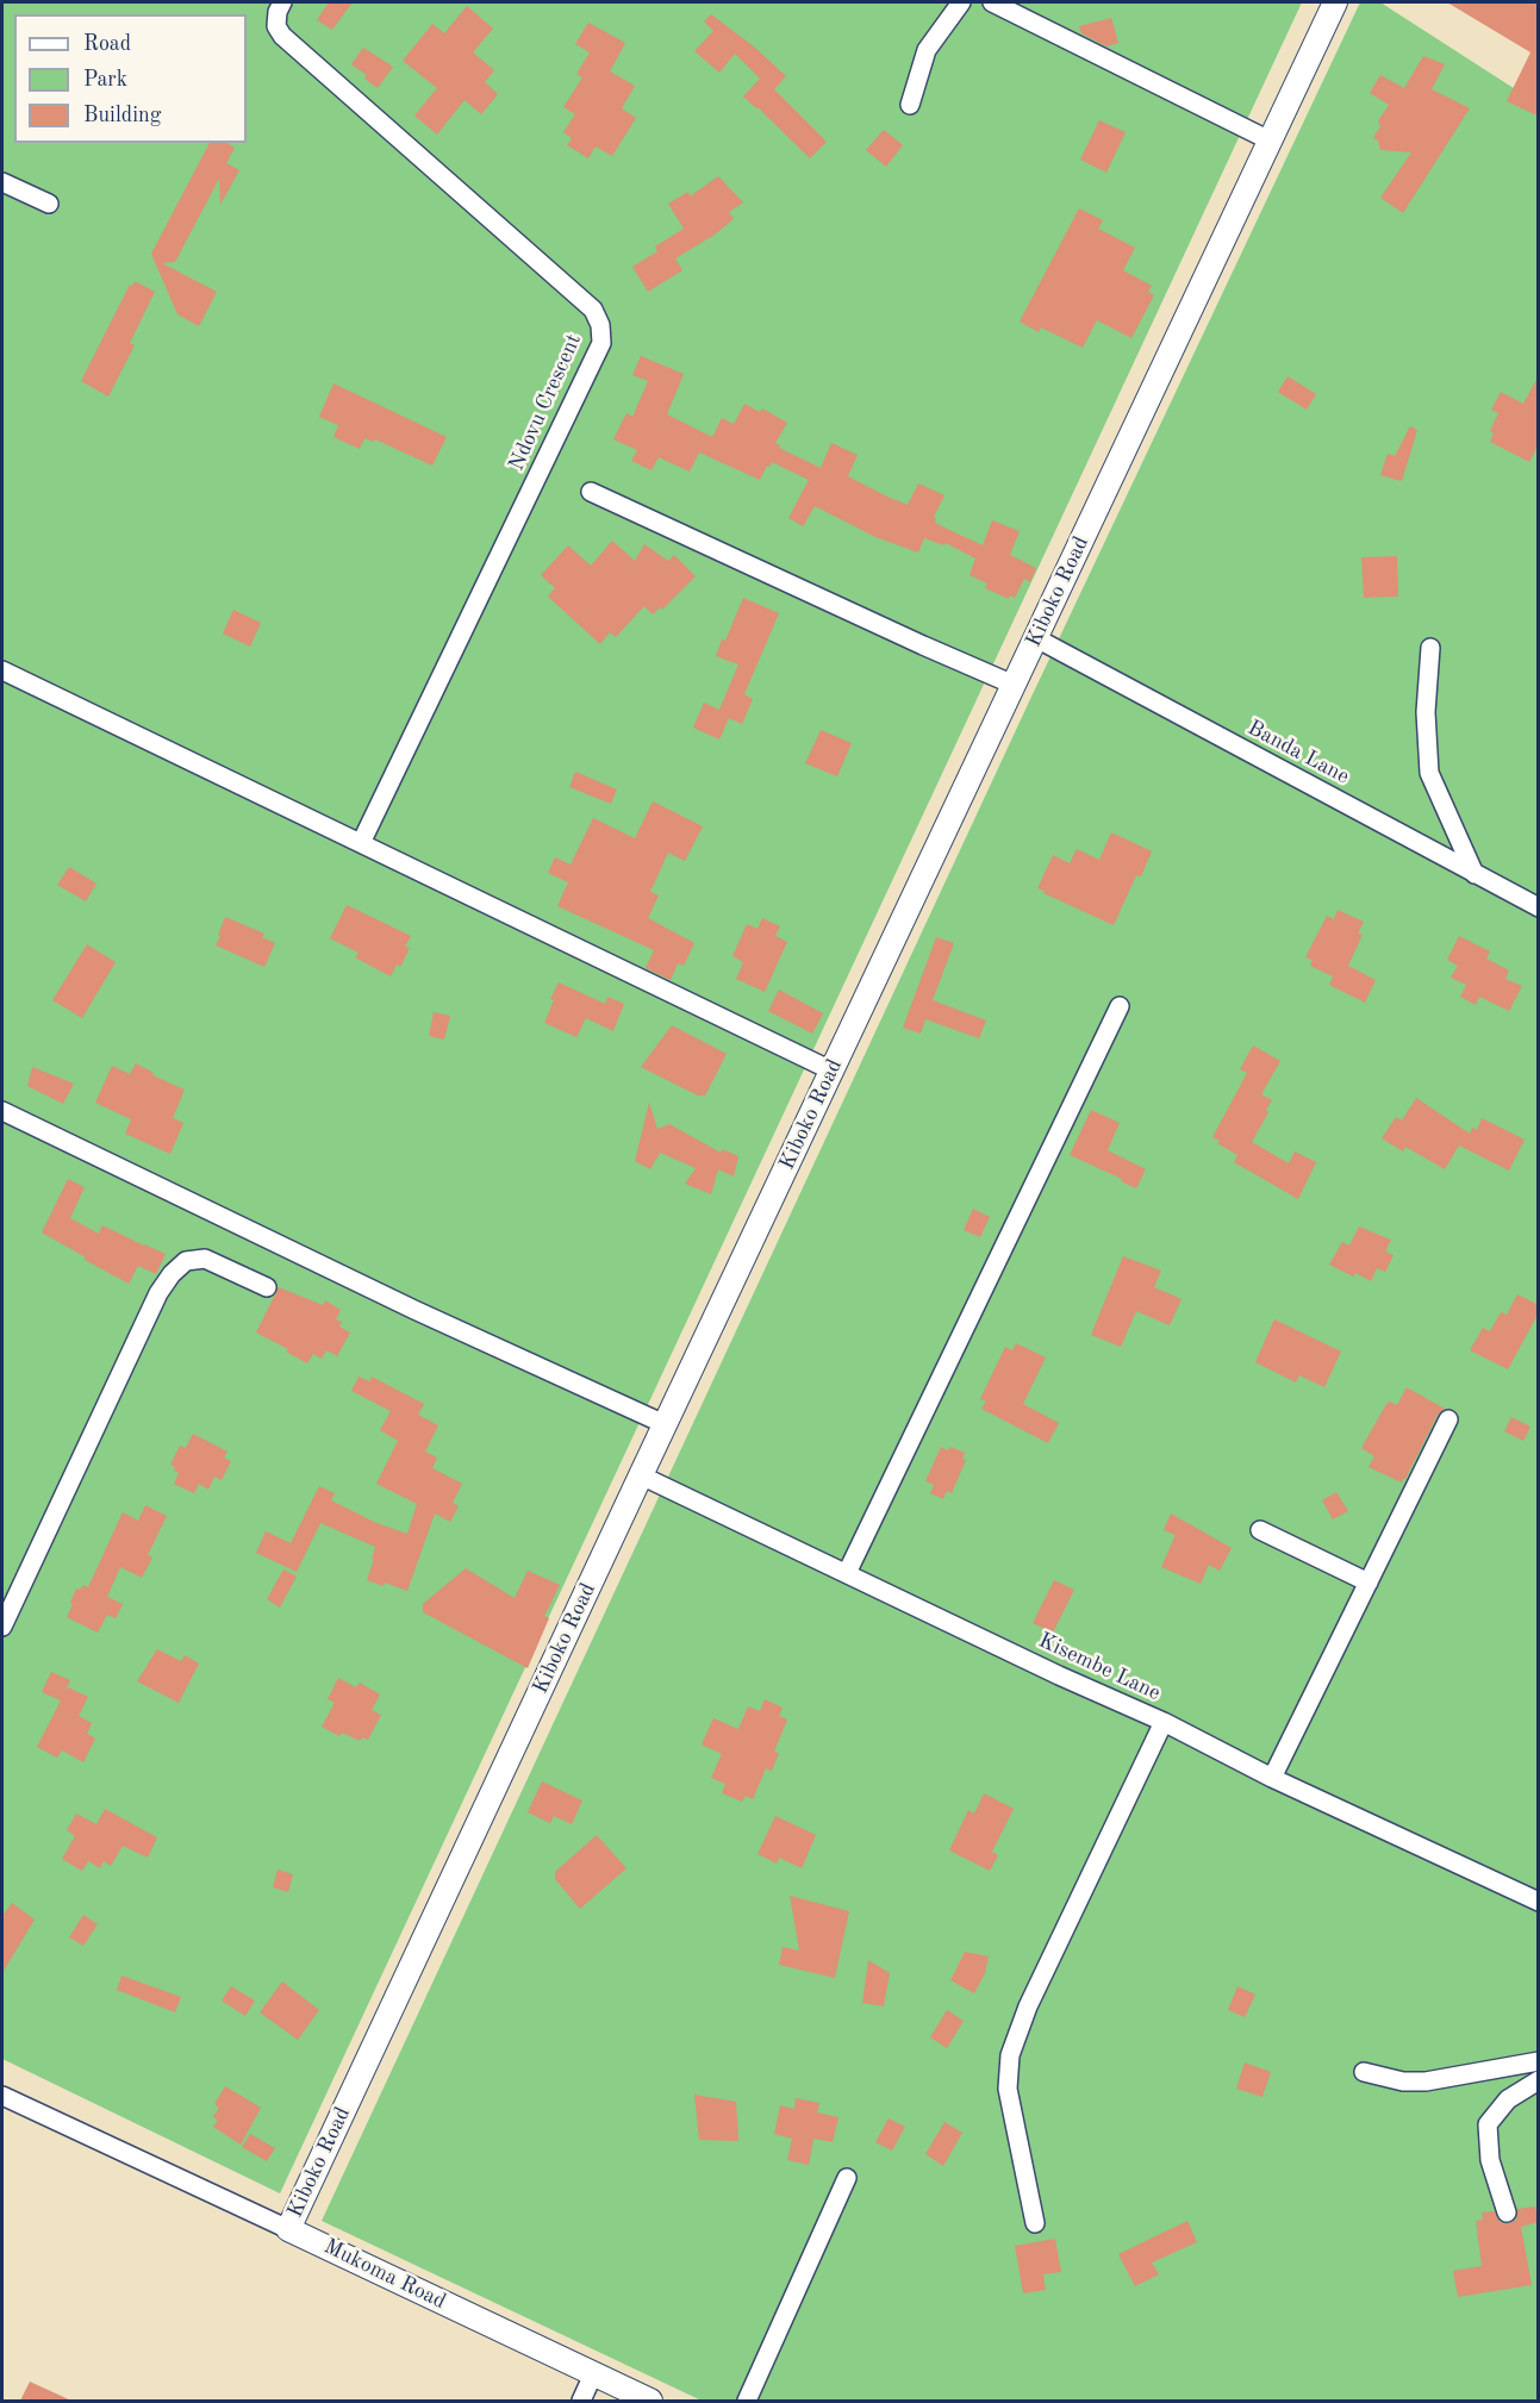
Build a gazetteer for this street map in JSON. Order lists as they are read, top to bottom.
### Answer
{
  "streets": {
    "street": [
      "Ndovu Crescent",
      "Kiboko Road",
      "Banda Lane",
      "Kisembe Lane",
      "Mukoma Road"
    ]
  },
  "crossings": [
    ["Kiboko Road", "Banda Lane"],
    ["Kiboko Road", "Kisembe Lane"],
    ["Kiboko Road", "Mukoma Road"]
  ],
  "legend": ["Road", "Park", "Building"]
}
